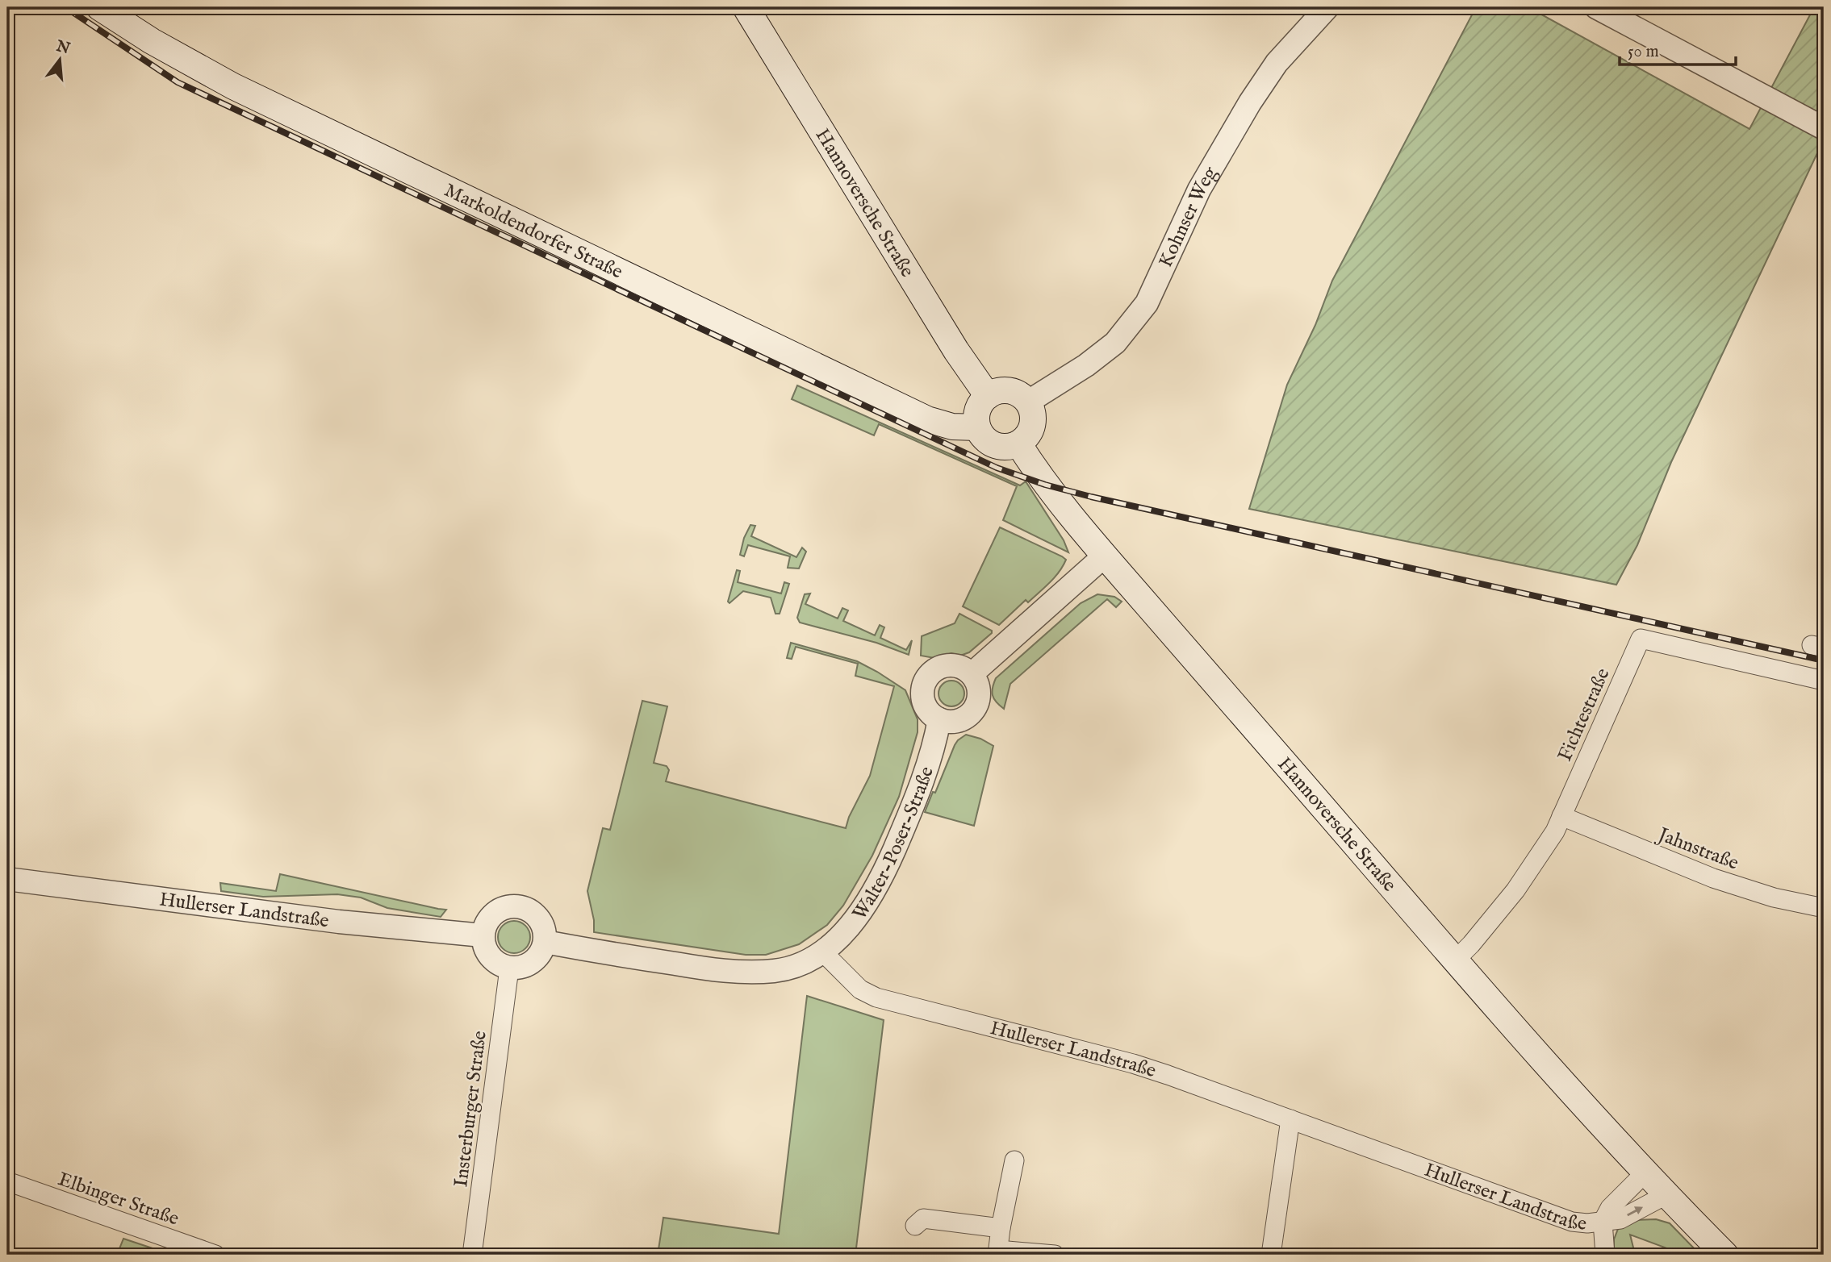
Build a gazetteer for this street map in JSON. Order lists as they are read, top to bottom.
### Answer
{
  "streets": {
    "main road": ["Hannoversche Straße", "Markoldendorfer Straße"],
    "street": [
      "Kohnser Weg",
      "Fichtestraße",
      "Walter-Poser-Straße",
      "Jahnstraße",
      "Hullerser Landstraße",
      "Insterburger Straße",
      "Elbinger Straße"
    ]
  },
  "crossings": [
    ["Hannoversche Straße", "Kohnser Weg"],
    ["Hannoversche Straße", "Markoldendorfer Straße"],
    ["Hannoversche Straße", "Fichtestraße"],
    ["Hannoversche Straße", "Hullerser Landstraße"],
    ["Kohnser Weg", "Markoldendorfer Straße"],
    ["Fichtestraße", "Jahnstraße"],
    ["Walter-Poser-Straße", "Hullerser Landstraße"],
    ["Hullerser Landstraße", "Insterburger Straße"]
  ],
  "scale_bar": "50 m",
  "north": "top"
}
